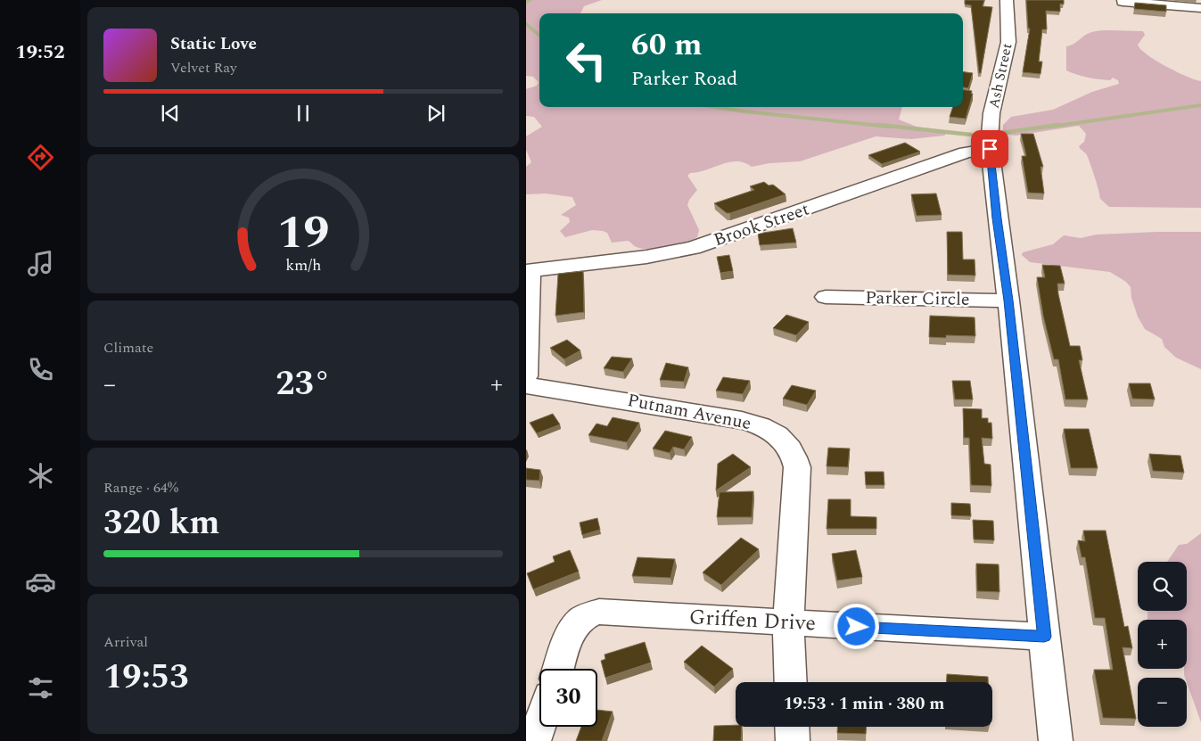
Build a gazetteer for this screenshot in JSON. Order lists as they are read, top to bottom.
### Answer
{
  "streets": {
    "street": [
      "Ash Street",
      "Brook Street",
      "Parker Circle",
      "Putnam Avenue",
      "Griffen Drive"
    ]
  },
  "crossings": [
    ["Ash Street", "Brook Street"],
    ["Ash Street", "Parker Circle"],
    ["Ash Street", "Griffen Drive"],
    ["Putnam Avenue", "Griffen Drive"]
  ],
  "page": {
    "tabs": "19:52",
    "turn": ["60 m", "Parker Road"],
    "song": ["Static Love", "Velvet Ray"],
    "tile": [
      "Climate",
      ["Range · 64%", "320 km"],
      ["Arrival", "19:53"]
    ],
    "heat": ["−", "23°", "+"],
    "map_buttons": ["+", "−"],
    "limit": "30",
    "trip": "19:53 · 1 min · 380 m",
    "gauge": ["19", "km/h"]
  }
}
